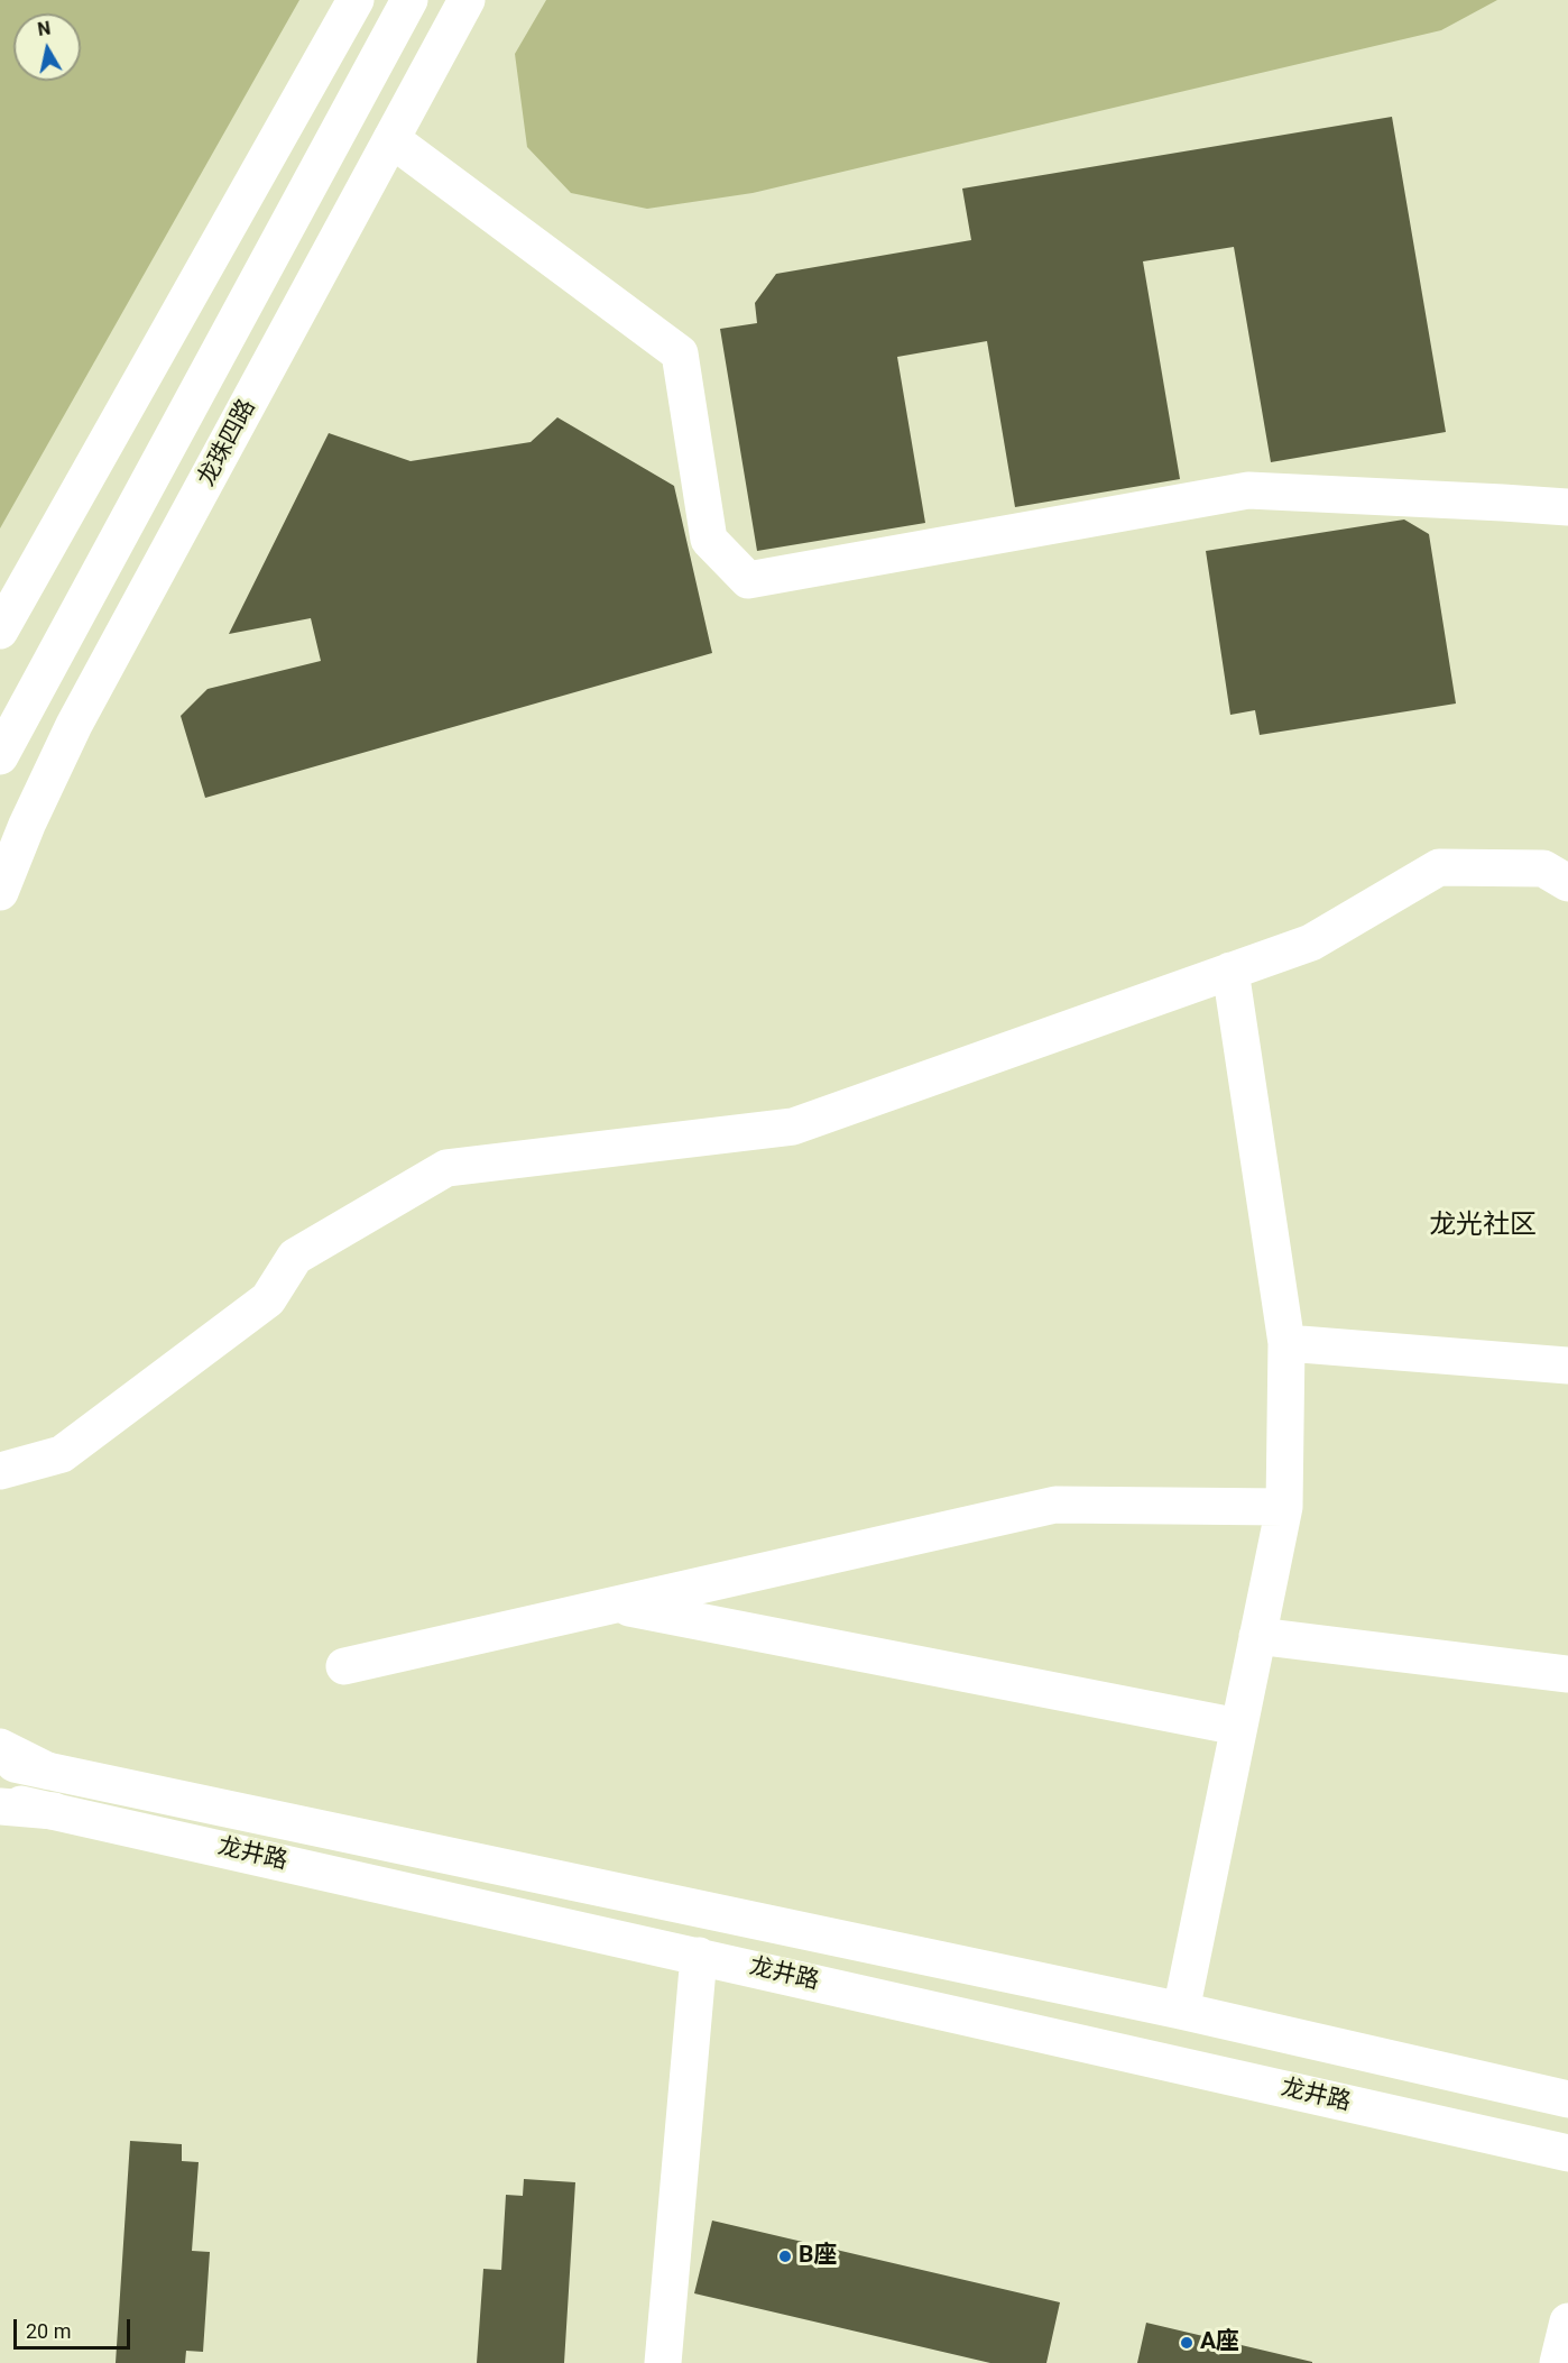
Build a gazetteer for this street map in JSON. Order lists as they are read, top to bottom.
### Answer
{
  "streets": {
    "street": ["龙珠四路", "龙井路"]
  },
  "districts": ["龙光社区"],
  "places": ["B座", "A座"],
  "scale_bar": "20 m",
  "north": "top"
}
